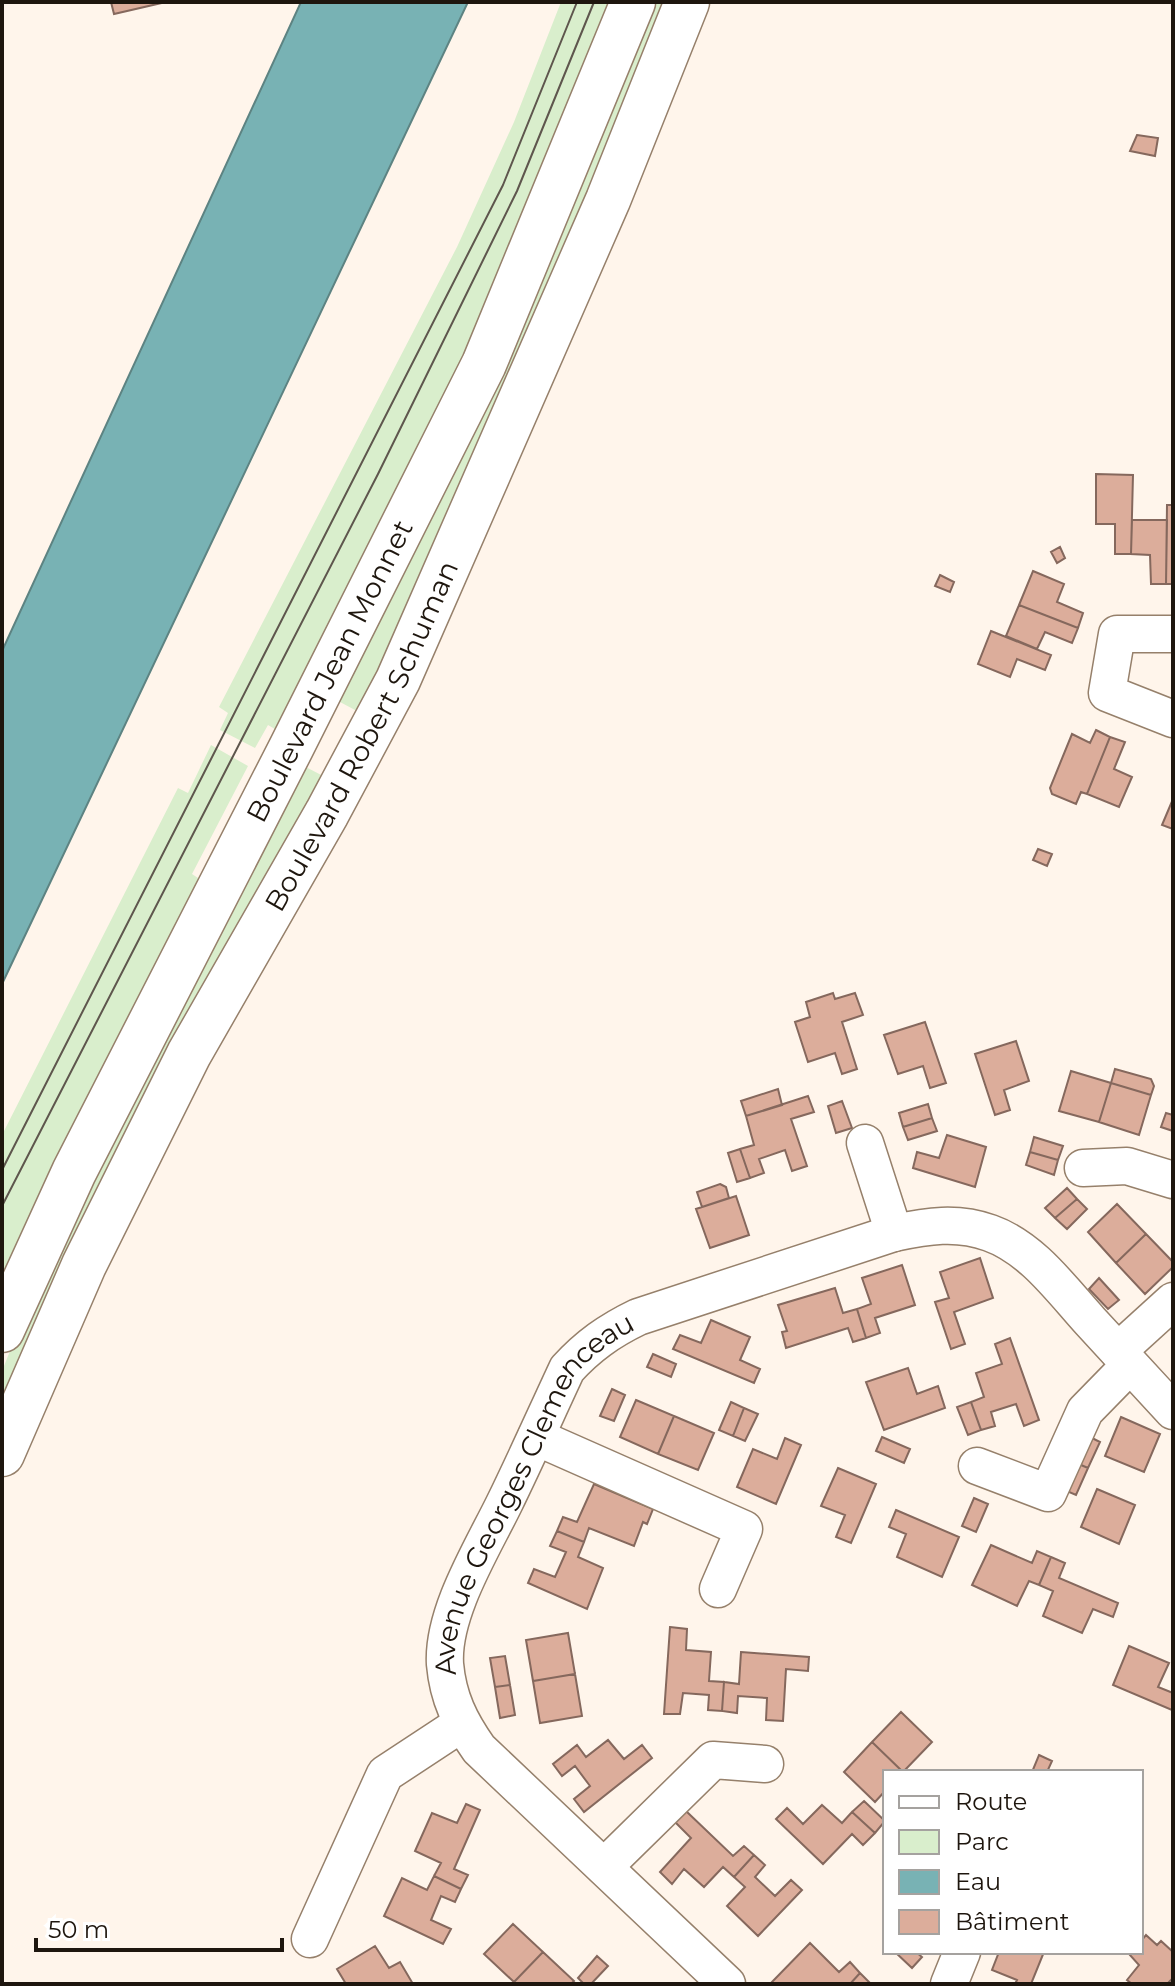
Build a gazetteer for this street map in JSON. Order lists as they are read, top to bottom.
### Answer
{
  "streets": {
    "main road": ["Boulevard Jean Monnet", "Boulevard Robert Schuman"],
    "street": ["Avenue Georges Clemenceau"]
  },
  "legend": [
    "Route",
    "Parc",
    "Eau",
    "Bâtiment"
  ],
  "scale_bar": "50 m"
}
